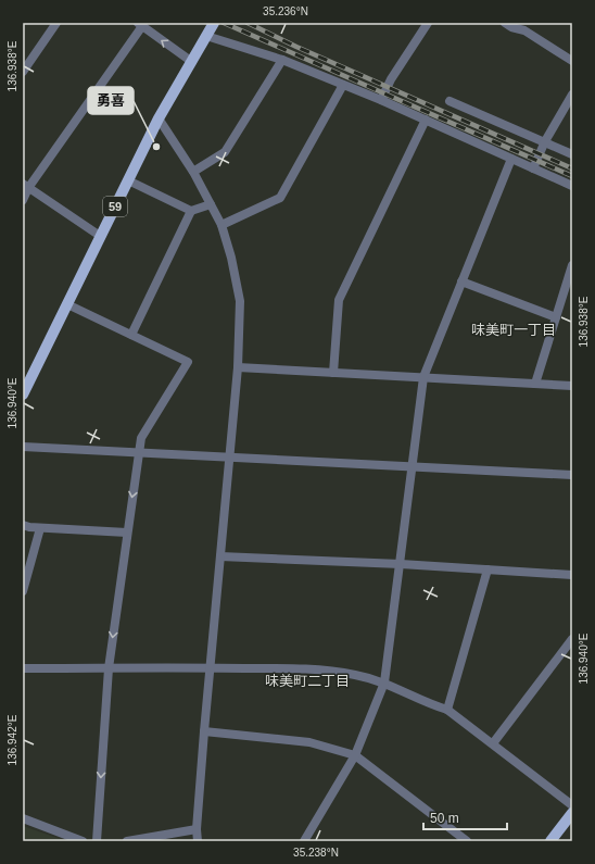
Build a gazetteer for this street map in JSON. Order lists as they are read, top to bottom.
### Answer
{
  "streets": {
    "main road": ["59"]
  },
  "districts": ["味美町一丁目", "味美町二丁目"],
  "places": ["勇喜"],
  "scale_bar": "50 m",
  "coordinates": [
    "35.236°N",
    "136.938°E",
    "136.940°E",
    "136.942°E",
    "35.238°N"
  ]
}
